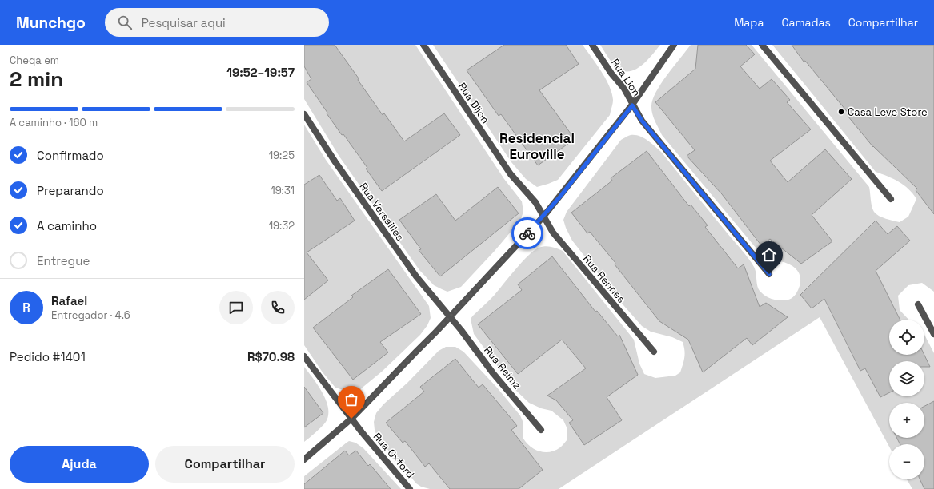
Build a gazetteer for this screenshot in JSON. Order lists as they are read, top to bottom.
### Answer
{
  "streets": {
    "street": [
      "Rua Lion",
      "Rua Dijon",
      "Rua Versailles",
      "Rua Rennes",
      "Rua Reimz",
      "Rua Oxford"
    ]
  },
  "crossings": [
    ["Rua Dijon", "Rua Rennes"],
    ["Rua Versailles", "Rua Reimz"]
  ],
  "districts": ["Residencial Euroville"],
  "places": ["Casa Leve Store"],
  "page": {
    "header": "Munchgo",
    "search": "Pesquisar aqui",
    "nav": ["Mapa", "Camadas", "Compartilhar"],
    "heading": ["2 min", "Chega em", "19:52–19:57"],
    "panel": [
      "Rafael",
      "Entregador · 4.6",
      "Pedido #1401",
      "R$70.98"
    ],
    "bar": "A caminho · 160 m",
    "list": [
      ["Confirmado", "19:25"],
      ["Preparando", "19:31"],
      ["A caminho", "19:32"],
      "Entregue"
    ],
    "round": "R",
    "map_buttons": ["+", "−"],
    "buttons": ["Ajuda", "Compartilhar"]
  }
}
